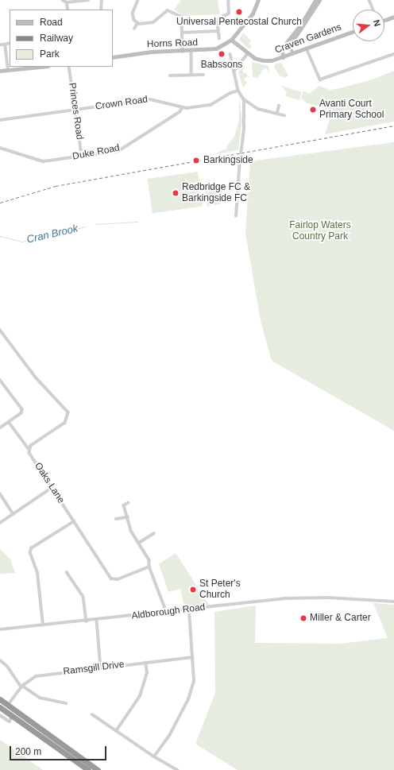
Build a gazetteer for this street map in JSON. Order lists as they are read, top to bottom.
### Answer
{
  "streets": {
    "street": [
      "Craven Gardens",
      "Horns Road",
      "Crown Road",
      "Princes Road",
      "Duke Road",
      "Oaks Lane",
      "Aldborough Road",
      "Ramsgill Drive"
    ]
  },
  "crossings": [
    ["Craven Gardens", "Horns Road"],
    ["Crown Road", "Princes Road"],
    ["Crown Road", "Duke Road"],
    ["Princes Road", "Duke Road"]
  ],
  "water": ["Cran Brook"],
  "parks": ["Fairlop Waters Country Park"],
  "places": [
    "Universal Pentecostal Church",
    "Babssons",
    "Avanti Court Primary School",
    "Barkingside",
    "Redbridge FC & Barkingside FC",
    "St Peter's Church",
    "Miller & Carter"
  ],
  "legend": ["Road", "Railway", "Park"],
  "scale_bar": "200 m",
  "north": "right"
}
